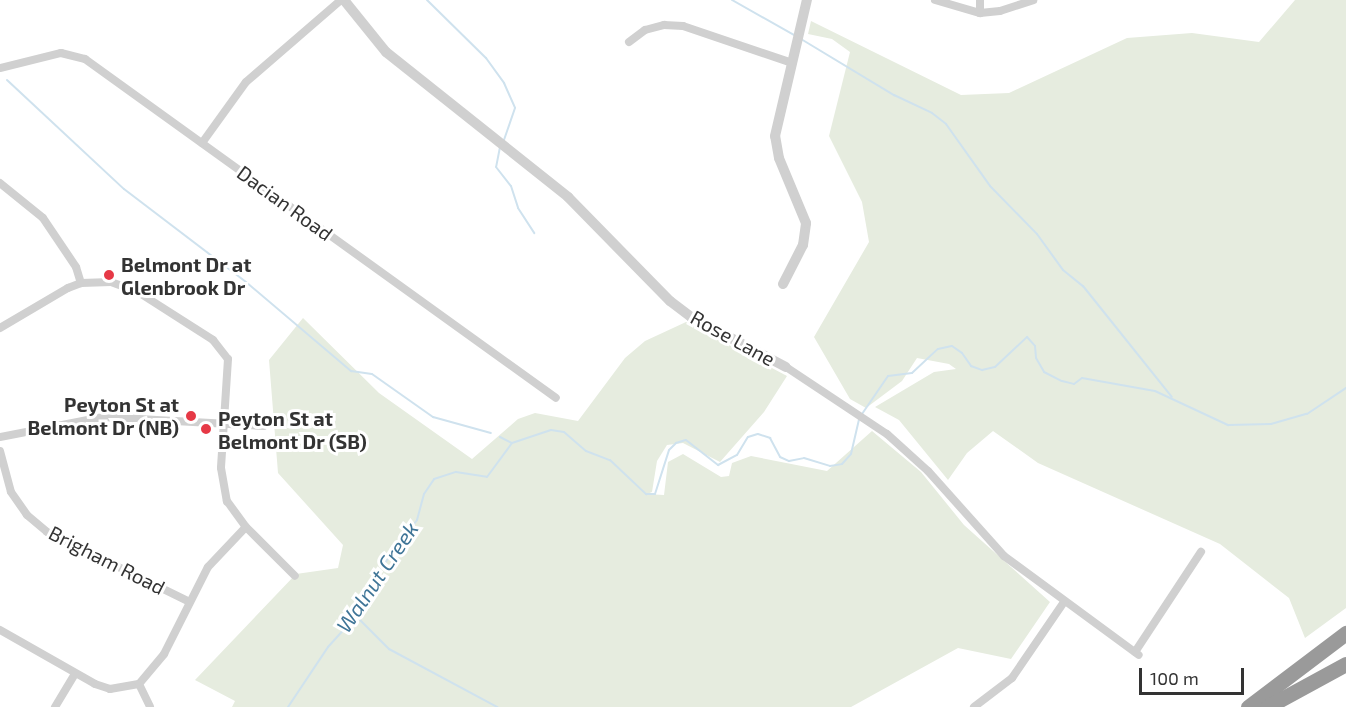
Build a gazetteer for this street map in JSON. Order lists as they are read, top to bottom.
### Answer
{
  "streets": {
    "street": ["Dacian Road", "Rose Lane", "Brigham Road"]
  },
  "water": ["Walnut Creek"],
  "places": ["Belmont Dr at Glenbrook Dr", "Peyton St at Belmont Dr (NB)", "Peyton St at Belmont Dr (SB)"],
  "scale_bar": "100 m"
}
